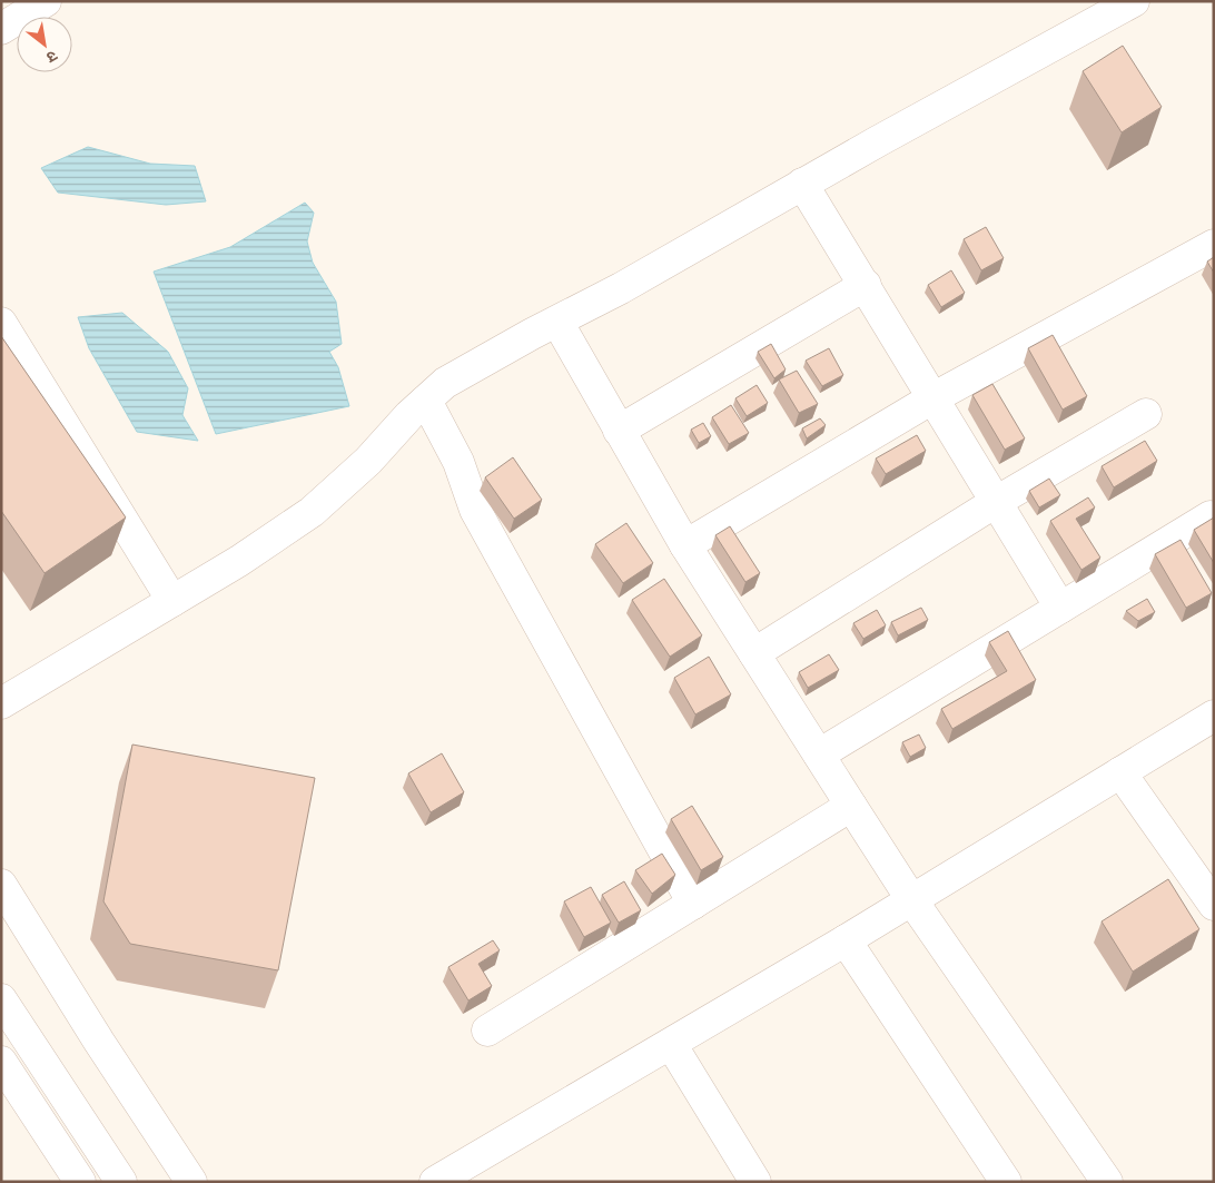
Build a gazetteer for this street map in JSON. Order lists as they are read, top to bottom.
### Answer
{
  "north": "bottom right"
}
